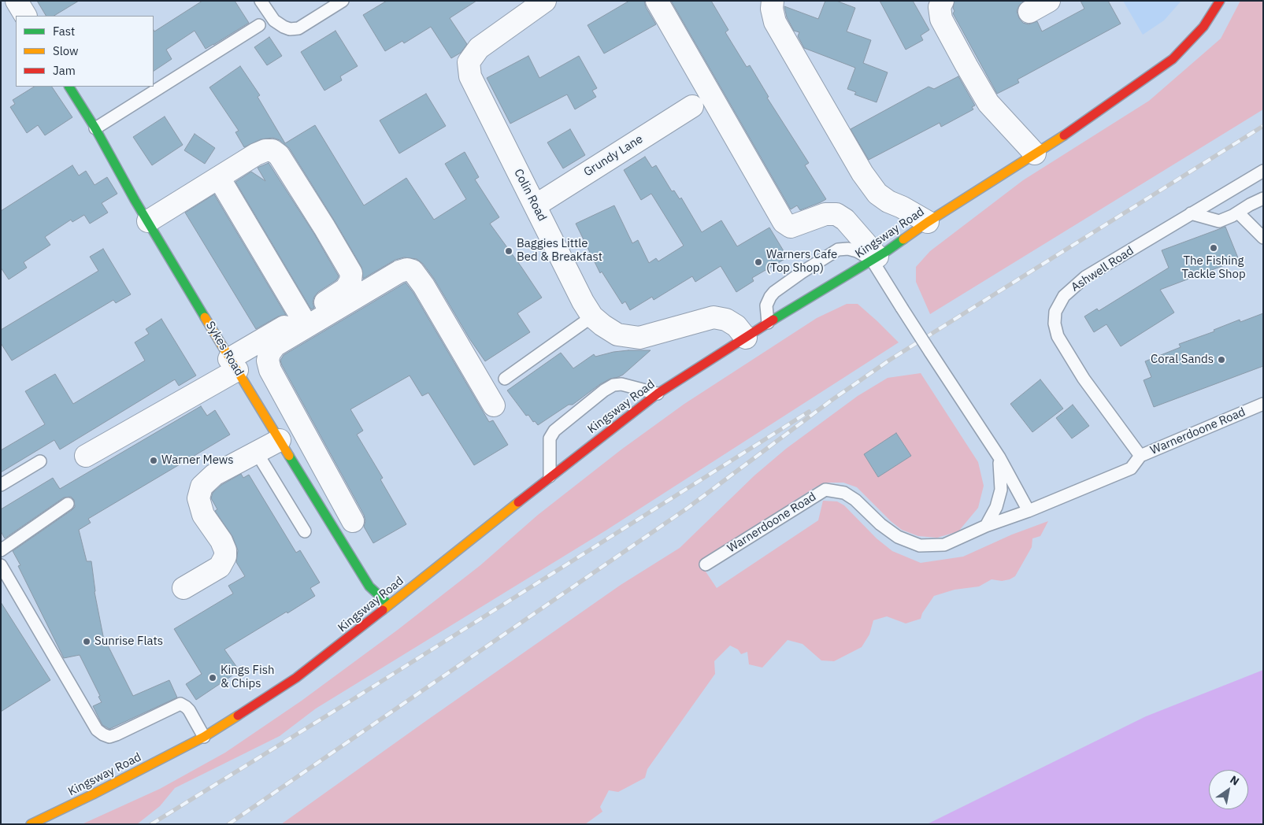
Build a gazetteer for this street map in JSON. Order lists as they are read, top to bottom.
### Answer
{
  "streets": {
    "main road": ["Kingsway Road", "Sykes Road"],
    "street": ["Grundy Lane", "Colin Road"],
    "lane": ["Ashwell Road", "Warnerdoone Road"]
  },
  "crossings": [
    ["Grundy Lane", "Colin Road"],
    ["Colin Road", "Kingsway Road"],
    ["Kingsway Road", "Sykes Road"],
    ["Ashwell Road", "Warnerdoone Road"]
  ],
  "places": [
    "The Fishing Tackle Shop",
    "Baggies Little Bed & Breakfast",
    "Warners Cafe (Top Shop)",
    "Coral Sands",
    "Warner Mews",
    "Sunrise Flats",
    "Kings Fish & Chips"
  ],
  "legend": ["Fast", "Slow", "Jam"],
  "north": "top right"
}
